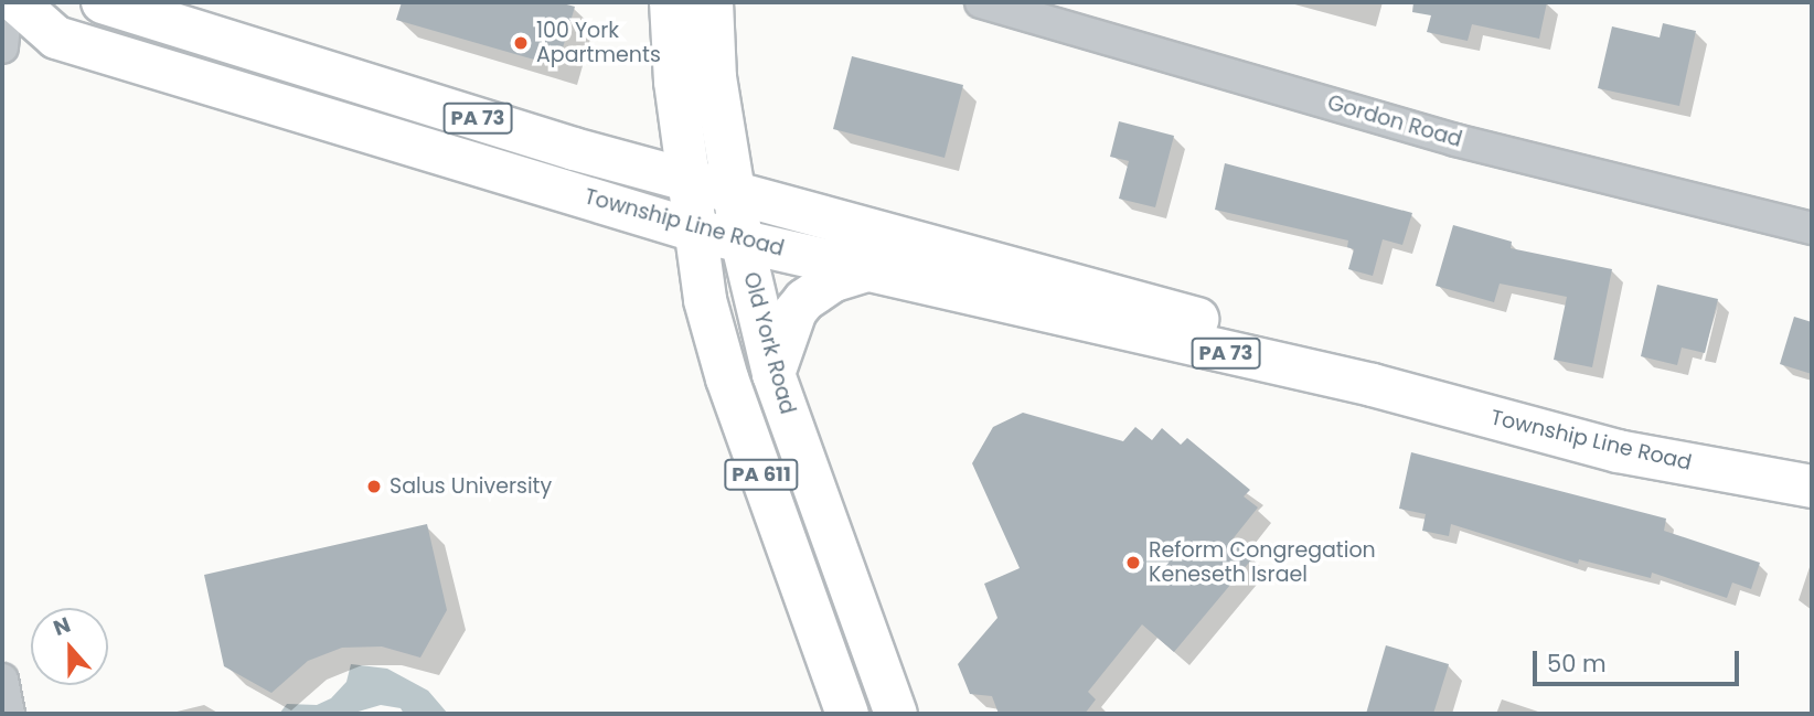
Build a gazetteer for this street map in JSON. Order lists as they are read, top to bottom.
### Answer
{
  "streets": {
    "main road": [
      "PA 73",
      "Township Line Road",
      "Old York Road",
      "PA 611"
    ],
    "street": ["Gordon Road"]
  },
  "crossings": [
    ["Township Line Road", "Old York Road"],
    ["Township Line Road", "PA 611"]
  ],
  "places": ["100 York Apartments", "Salus University", "Reform Congregation Keneseth Israel"],
  "scale_bar": "50 m",
  "north": "top"
}
